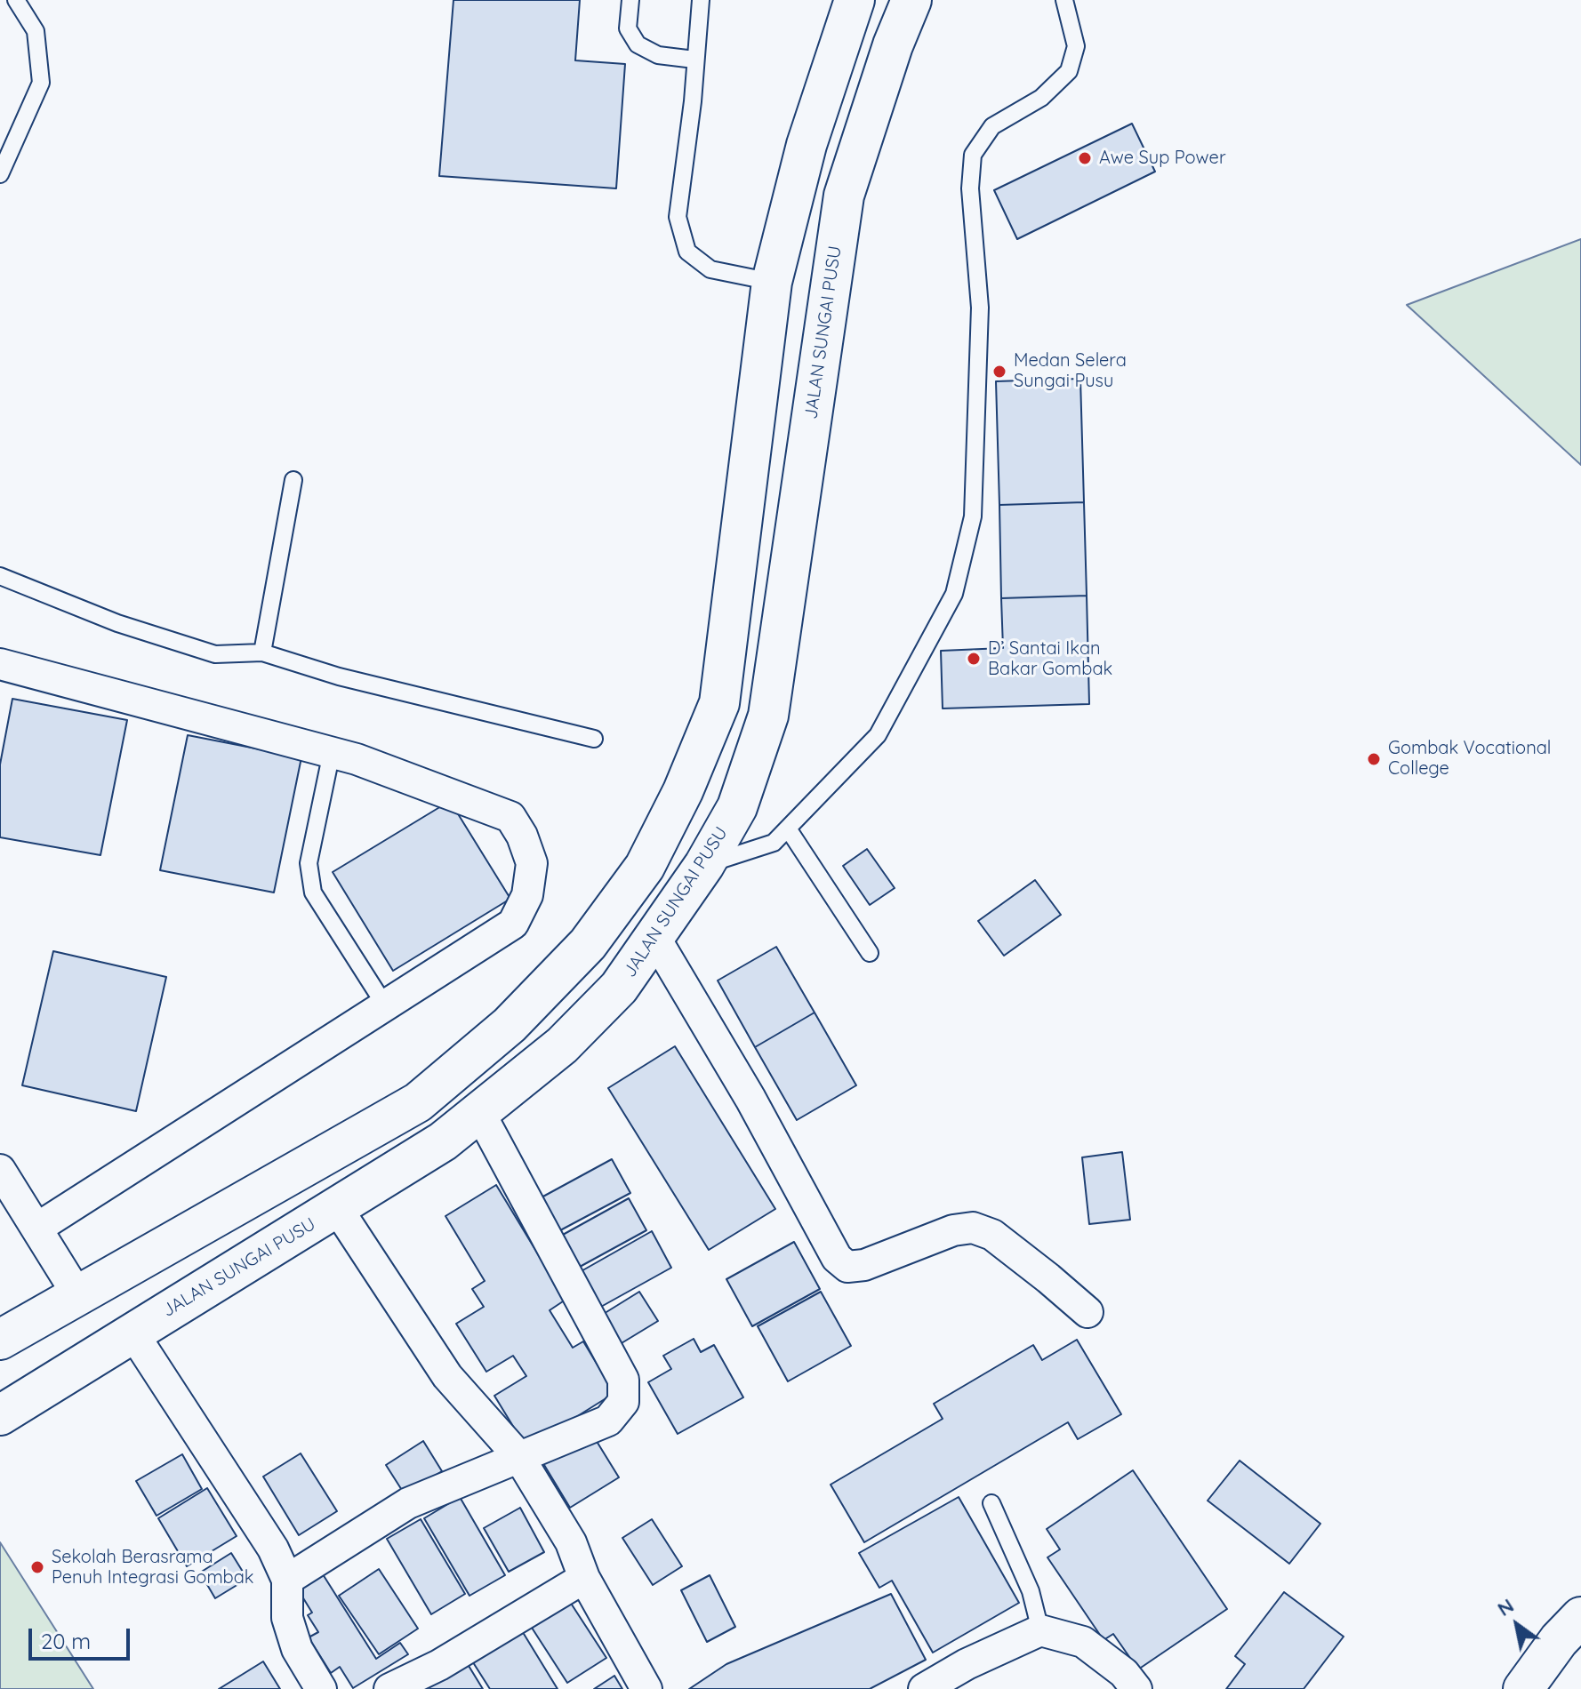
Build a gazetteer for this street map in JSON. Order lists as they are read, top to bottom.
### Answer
{
  "streets": {
    "main road": ["JALAN SUNGAI PUSU"]
  },
  "places": [
    "Awe Sup Power",
    "Medan Selera Sungai Pusu",
    "D’ Santai Ikan Bakar Gombak",
    "Gombak Vocational College",
    "Sekolah Berasrama Penuh Integrasi Gombak"
  ],
  "scale_bar": "20 m",
  "north": "top left"
}
